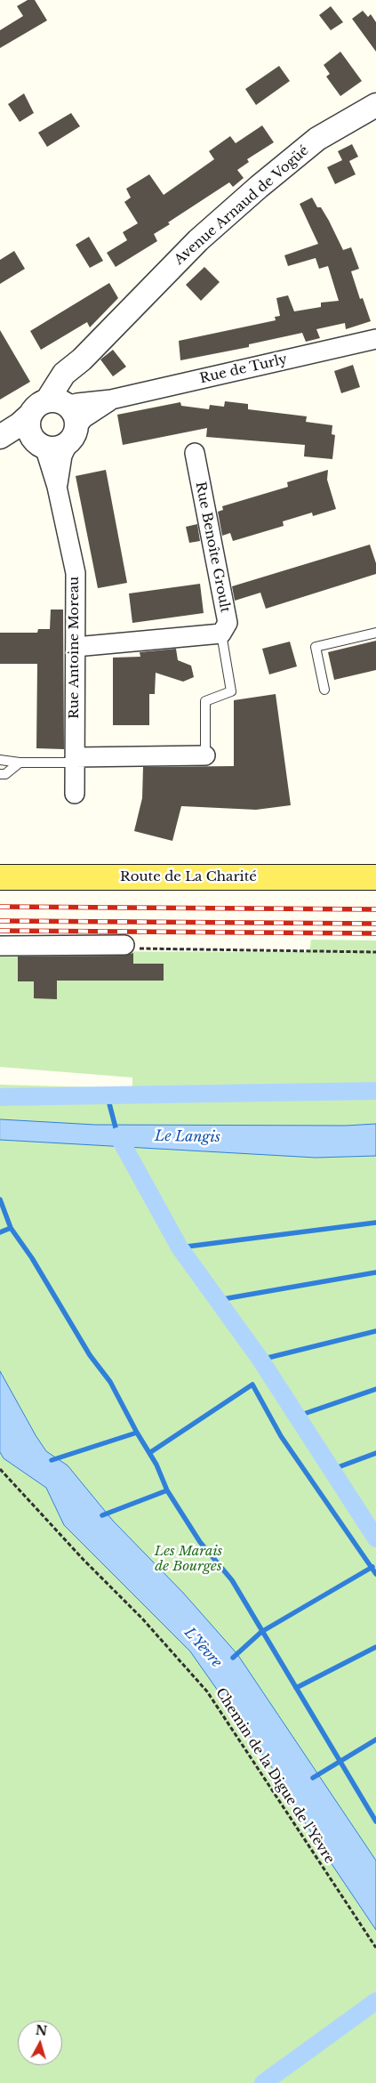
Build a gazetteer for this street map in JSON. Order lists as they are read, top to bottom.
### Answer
{
  "streets": {
    "main road": ["Route de La Charité"],
    "street": [
      "Avenue Arnaud de Vogüé",
      "Rue de Turly",
      "Rue Benoîte Groult",
      "Rue Antoine Moreau"
    ],
    "path": ["Chemin de la Digue de l'Yèvre"]
  },
  "crossings": [
    ["Avenue Arnaud de Vogüé", "Rue de Turly"],
    ["Avenue Arnaud de Vogüé", "Rue Antoine Moreau"],
    ["Rue de Turly", "Rue Antoine Moreau"]
  ],
  "water": ["Le Langis", "L'Yèvre"],
  "parks": ["Les Marais de Bourges"],
  "north": "top"
}
